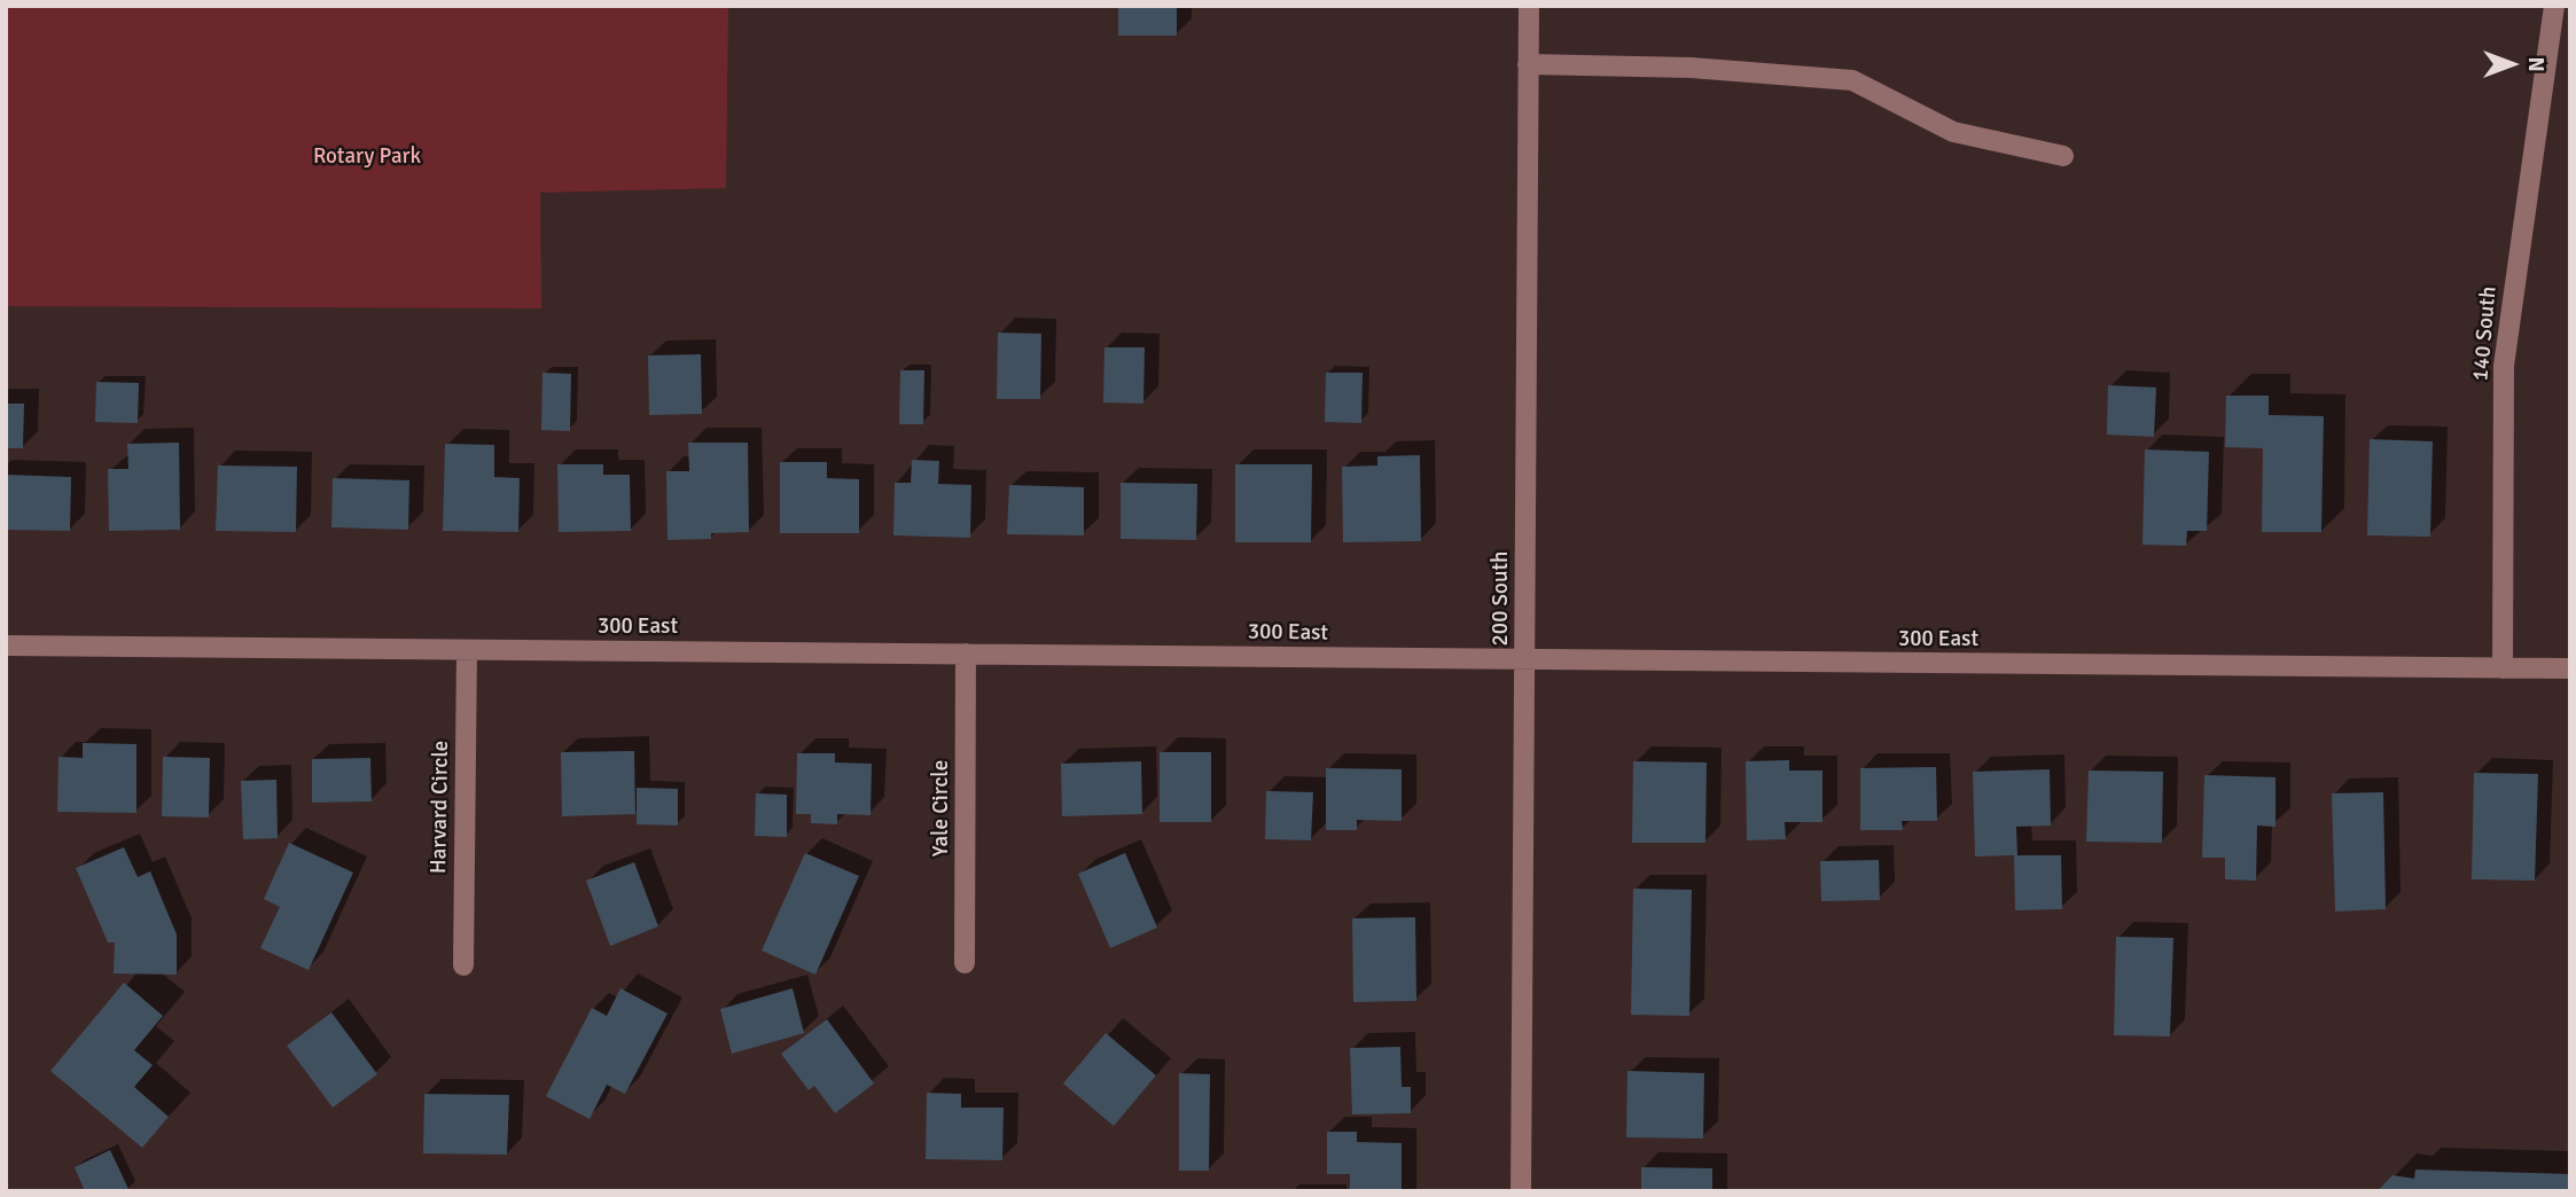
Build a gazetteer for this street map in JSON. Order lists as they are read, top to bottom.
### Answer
{
  "streets": {
    "street": [
      "140 South",
      "200 South",
      "300 East",
      "Harvard Circle",
      "Yale Circle"
    ]
  },
  "crossings": [
    ["140 South", "300 East"],
    ["200 South", "300 East"],
    ["300 East", "Harvard Circle"],
    ["300 East", "Yale Circle"]
  ],
  "parks": ["Rotary Park"],
  "north": "right"
}
